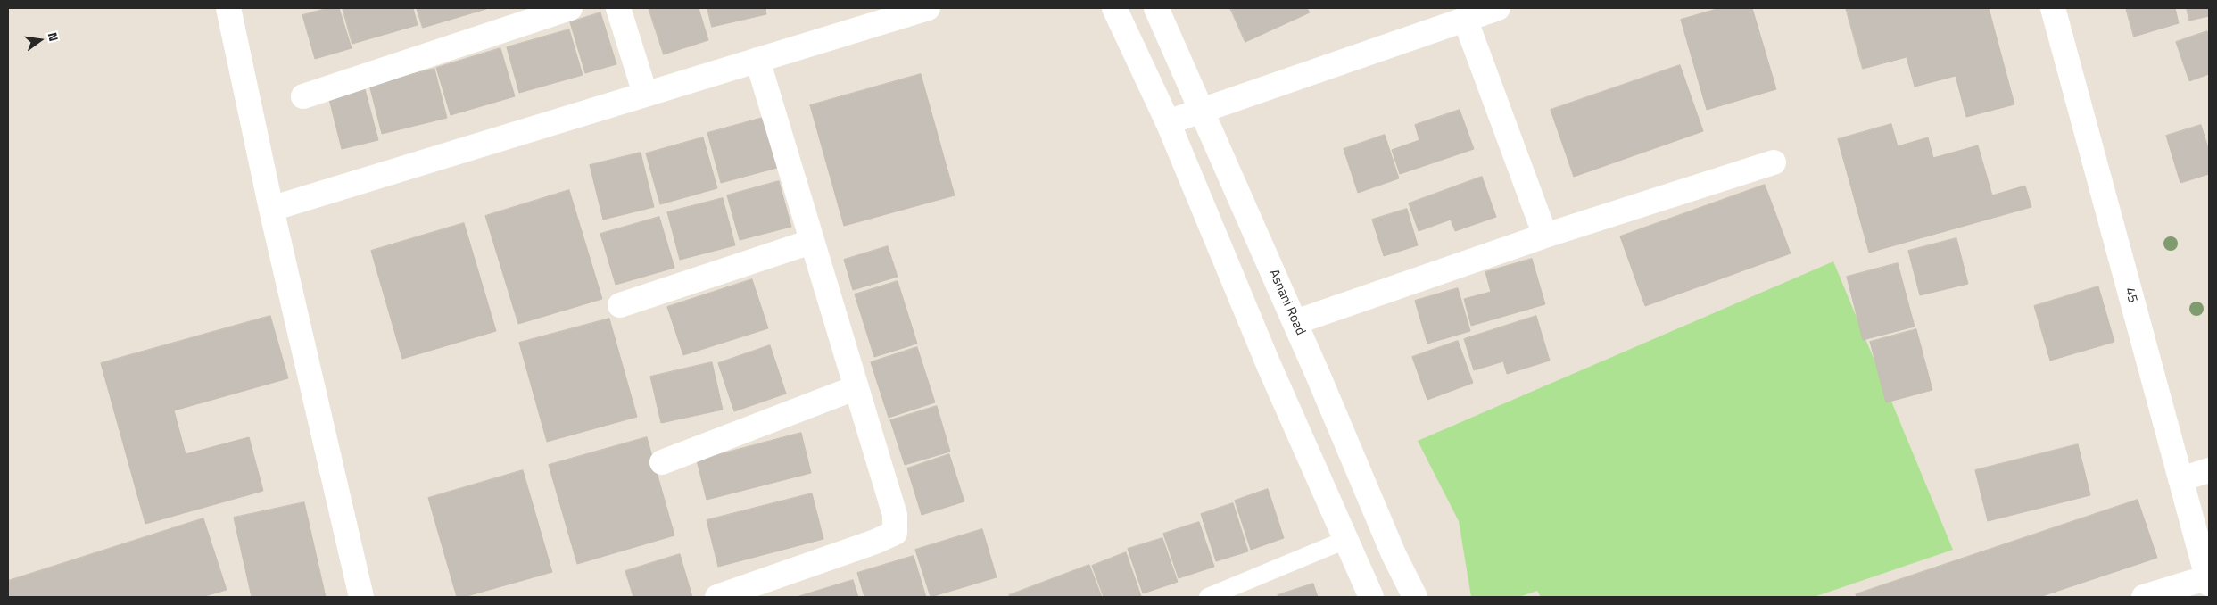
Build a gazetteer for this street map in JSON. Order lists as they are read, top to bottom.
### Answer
{
  "streets": {
    "street": ["45", "Asnani Road"]
  },
  "north": "right"
}
